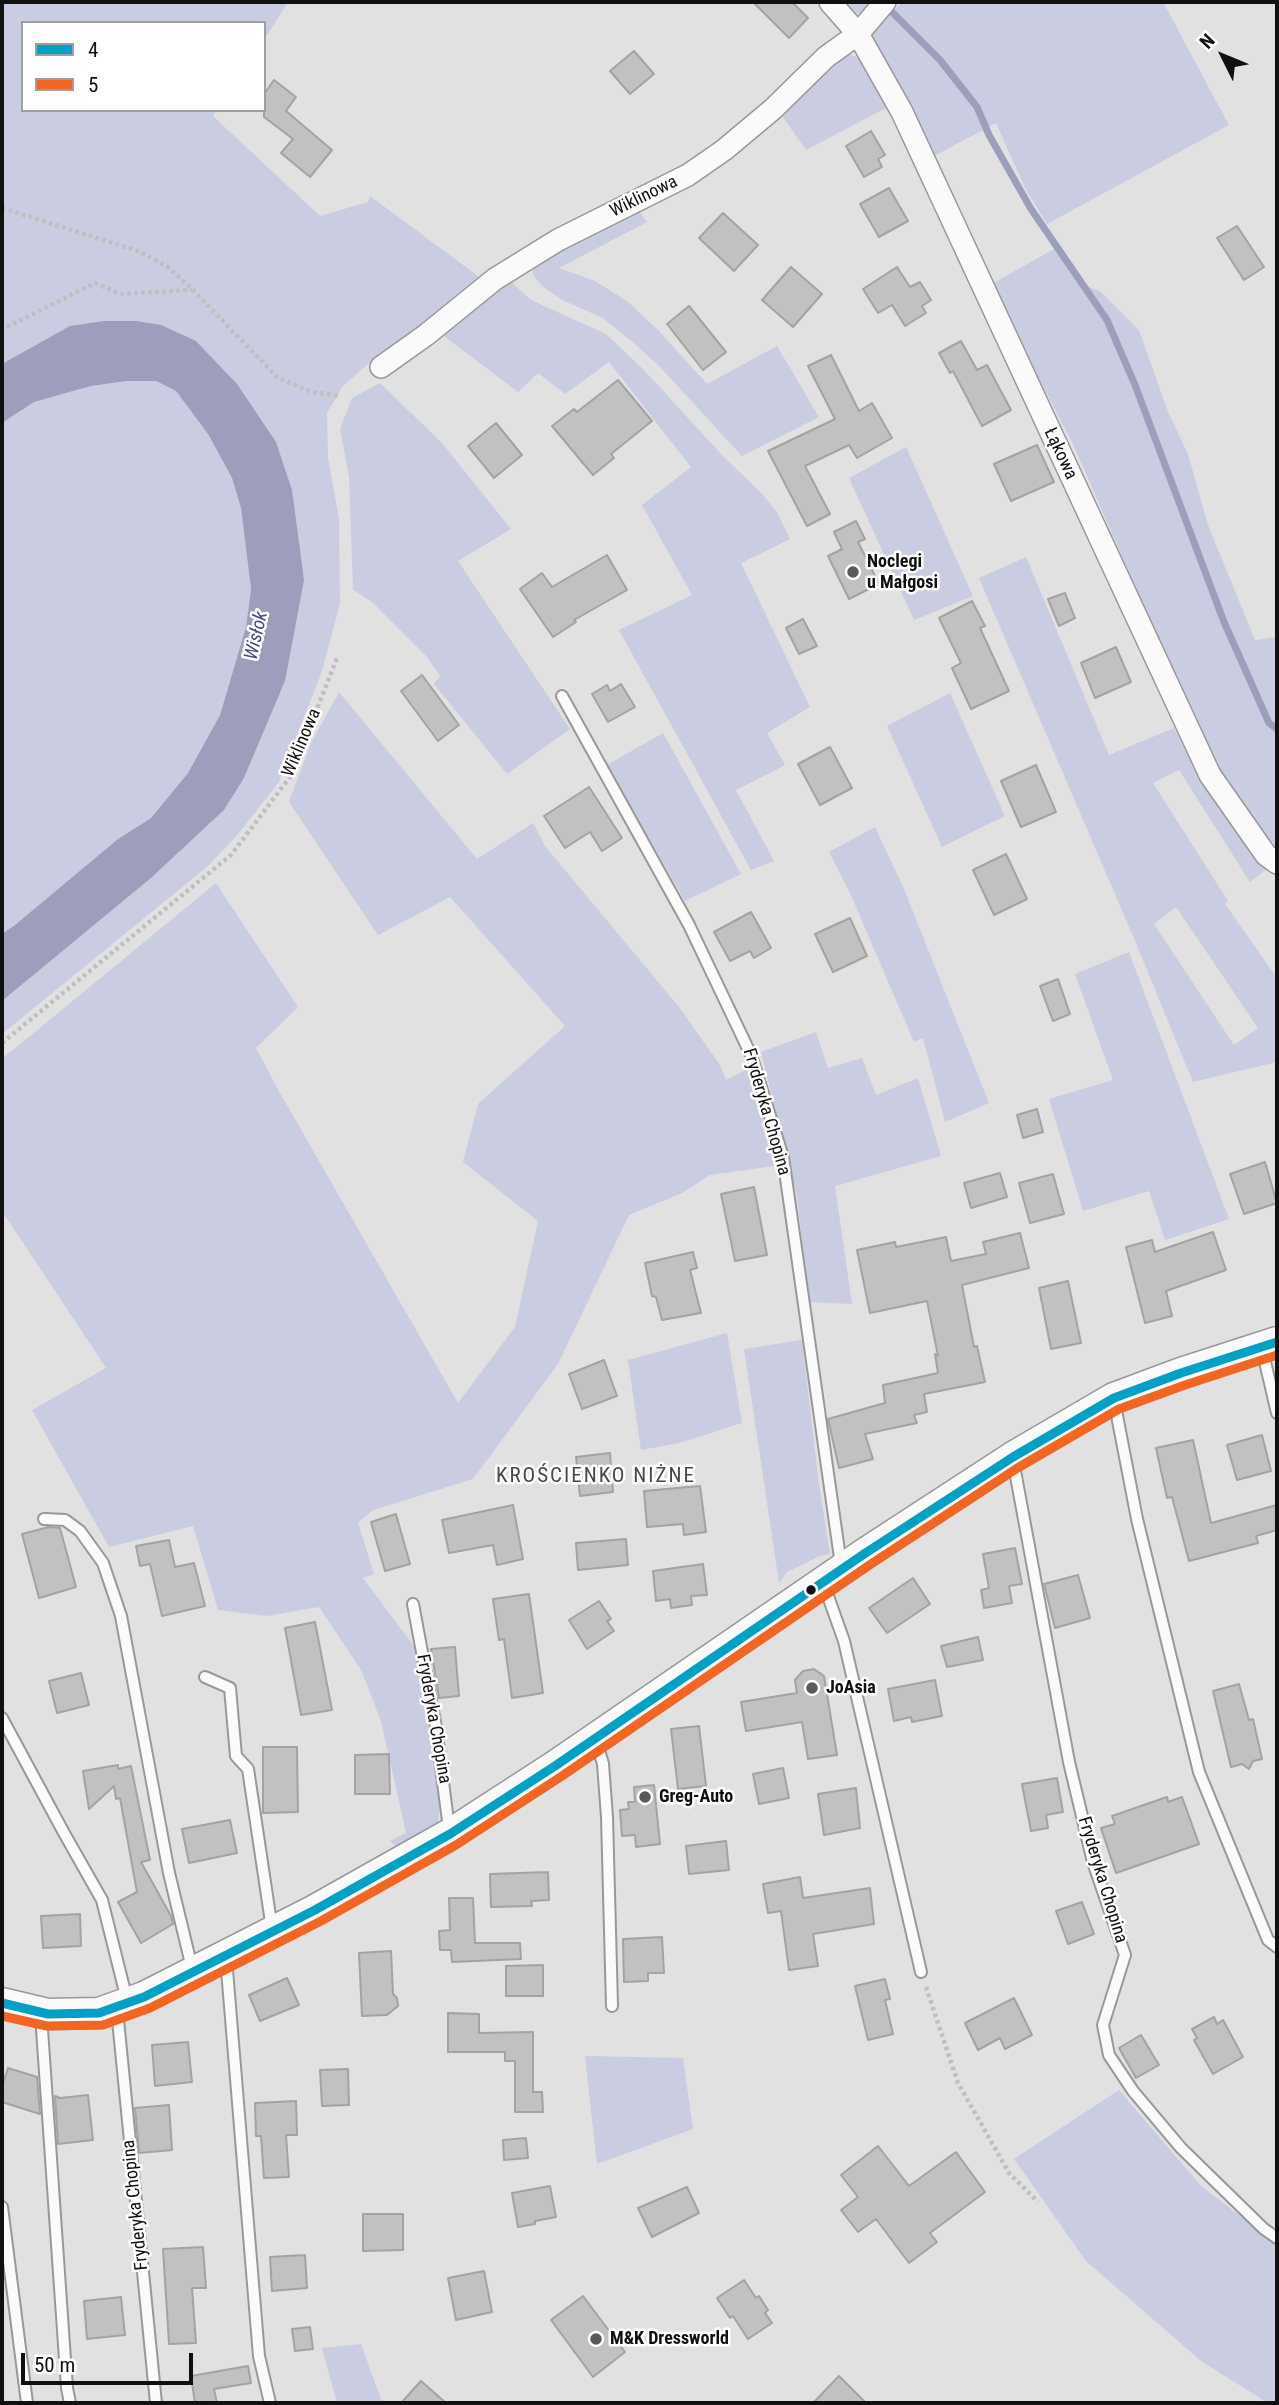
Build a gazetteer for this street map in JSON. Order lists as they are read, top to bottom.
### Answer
{
  "streets": {
    "street": ["Wiklinowa", "Łąkowa"],
    "lane": ["Fryderyka Chopina"]
  },
  "crossings": [
    ["Wiklinowa", "Łąkowa"]
  ],
  "districts": ["KROŚCIENKO NIŻNE"],
  "water": ["Wisłok"],
  "places": [
    "Noclegi u Małgosi",
    "JoAsia",
    "Greg-Auto",
    "M&K Dressworld"
  ],
  "lines": ["transit line 4", "transit line 5"],
  "legend": ["4", "5"],
  "scale_bar": "50 m",
  "north": "top left"
}
